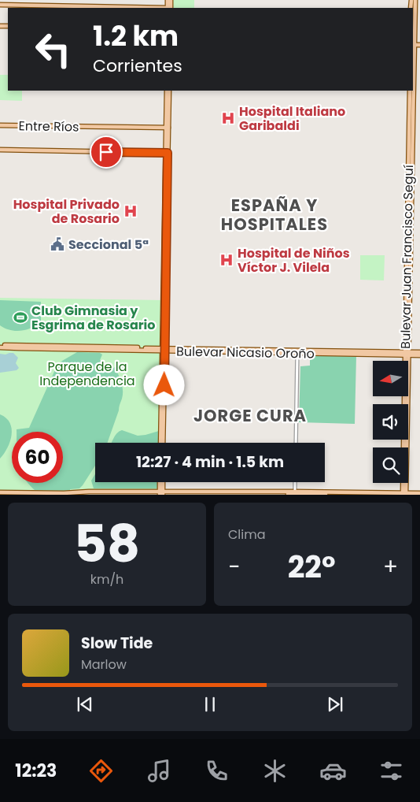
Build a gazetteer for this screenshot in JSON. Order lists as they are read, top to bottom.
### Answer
{
  "streets": {
    "main road": ["Entre Ríos", "Bulevar Juan Francisco Seguí", "Bulevar Nicasio Oroño"]
  },
  "crossings": [
    ["Bulevar Juan Francisco Seguí", "Bulevar Nicasio Oroño"]
  ],
  "districts": ["ESPAÑA Y HOSPITALES", "JORGE CURA"],
  "parks": ["Parque de la Independencia"],
  "places": {
    "hospital": ["Hospital Italiano Garibaldi", "Hospital Privado de Rosario", "Hospital de Niños Víctor J. Vilela"],
    "public building": ["Seccional 5ª"],
    "sports": ["Club Gimnasia y Esgrima de Rosario"]
  },
  "north": "left",
  "page": {
    "turn": ["1.2 km", "Corrientes"],
    "limit": "60",
    "trip": "12:27 · 4 min · 1.5 km",
    "tile": [
      ["58", "km/h"],
      "Clima"
    ],
    "heat": ["−", "22°", "+"],
    "song": ["Slow Tide", "Marlow"],
    "tabs": "12:23"
  }
}
